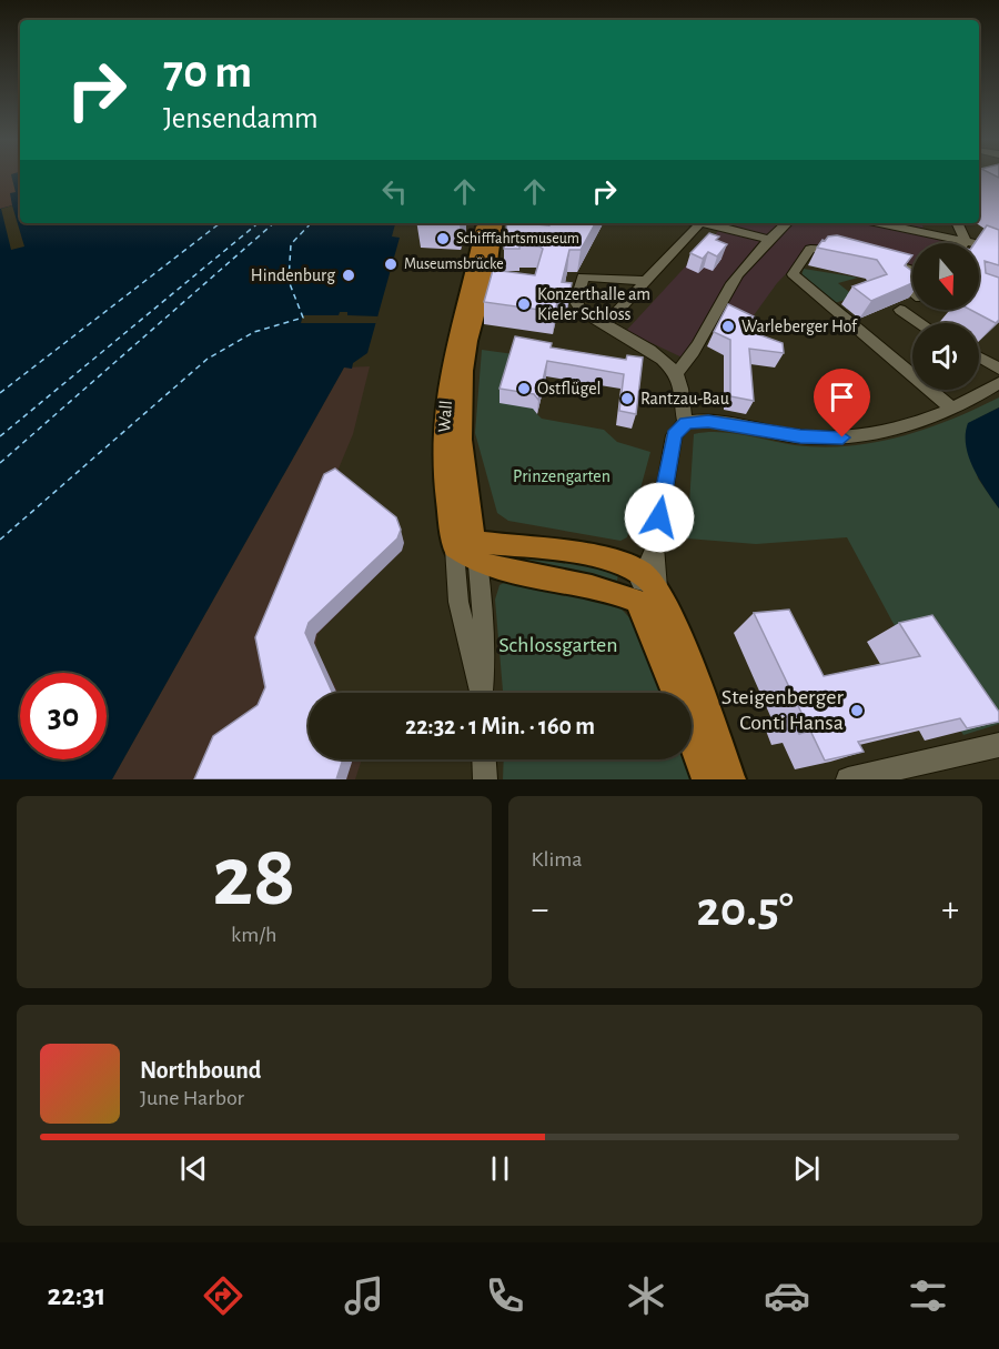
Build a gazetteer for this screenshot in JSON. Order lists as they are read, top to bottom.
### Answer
{
  "streets": {
    "main road": ["Wall"]
  },
  "parks": ["Prinzengarten", "Schlossgarten"],
  "places": [
    "Schifffahrtsmuseum",
    "Museumsbrücke",
    "Hindenburg",
    "Konzerthalle am Kieler Schloss",
    "Warleberger Hof",
    "Ostflügel",
    "Rantzau-Bau",
    "Steigenberger Conti Hansa"
  ],
  "north": "bottom",
  "page": {
    "turn": ["70 m", "Jensendamm"],
    "limit": "30",
    "trip": "22:32 · 1 Min. · 160 m",
    "tile": [
      ["28", "km/h"],
      "Klima"
    ],
    "heat": ["−", "20.5°", "+"],
    "song": ["Northbound", "June Harbor"],
    "tabs": "22:31"
  }
}
